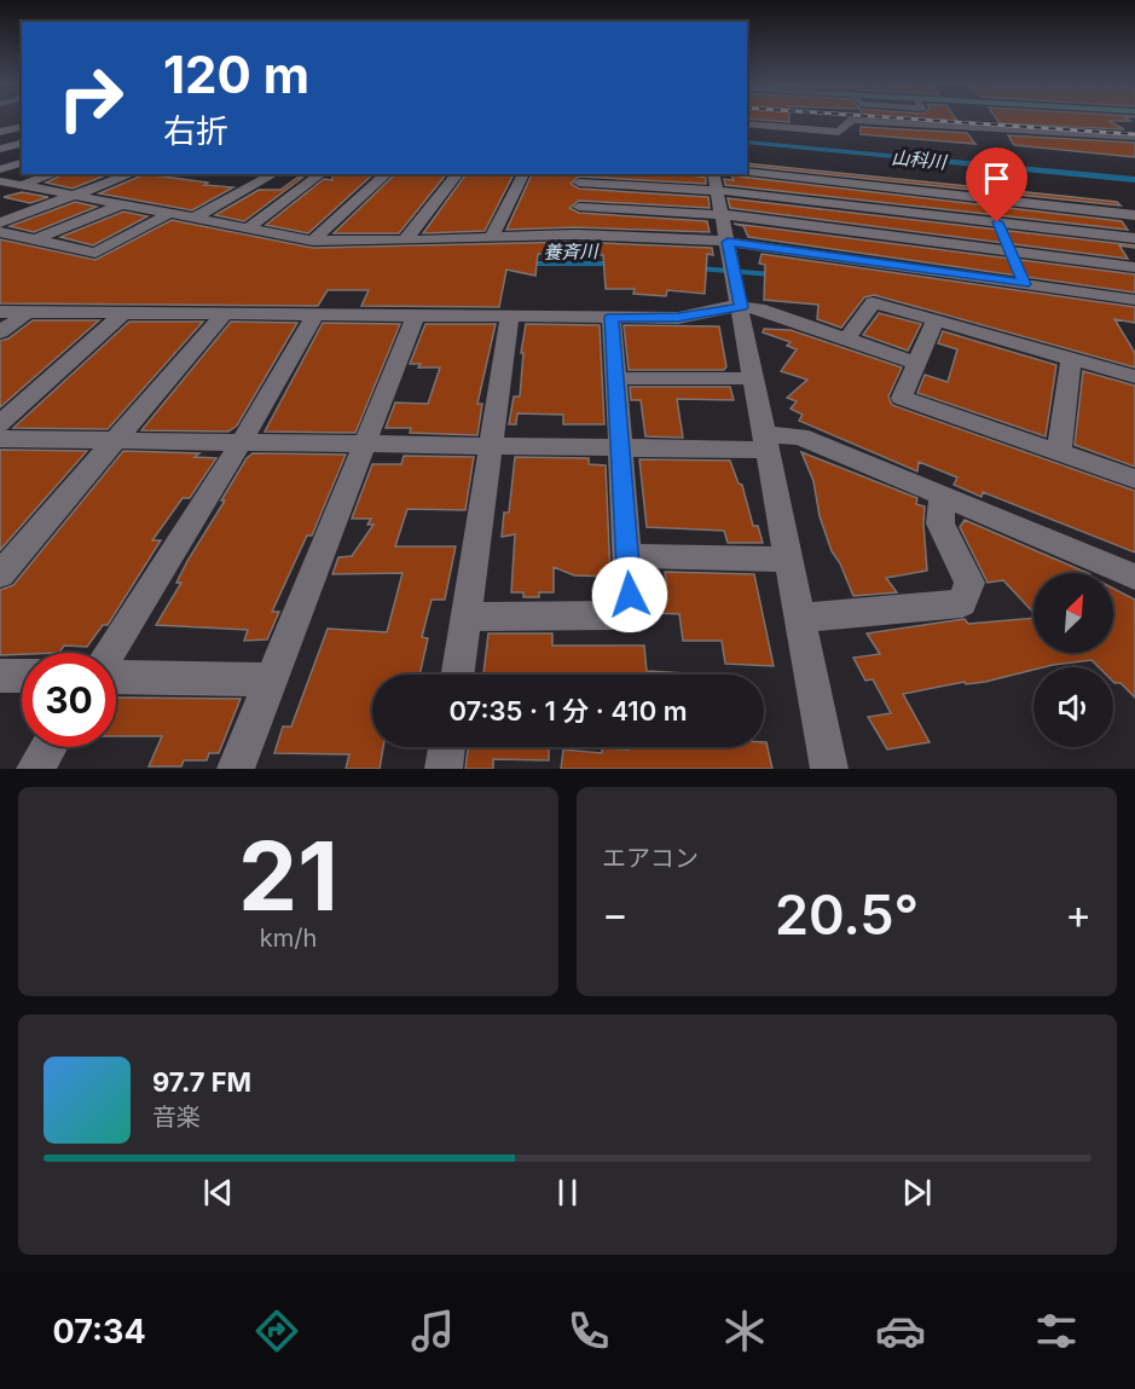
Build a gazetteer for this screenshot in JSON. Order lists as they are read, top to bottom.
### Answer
{
  "water": ["山科川", "養斉川"],
  "north": "top right",
  "page": {
    "turn": ["120 m", "右折"],
    "limit": "30",
    "trip": "07:35 · 1 分 · 410 m",
    "tile": [
      ["21", "km/h"],
      "エアコン"
    ],
    "heat": ["−", "20.5°", "+"],
    "song": ["97.7 FM", "音楽"],
    "tabs": "07:34"
  }
}
